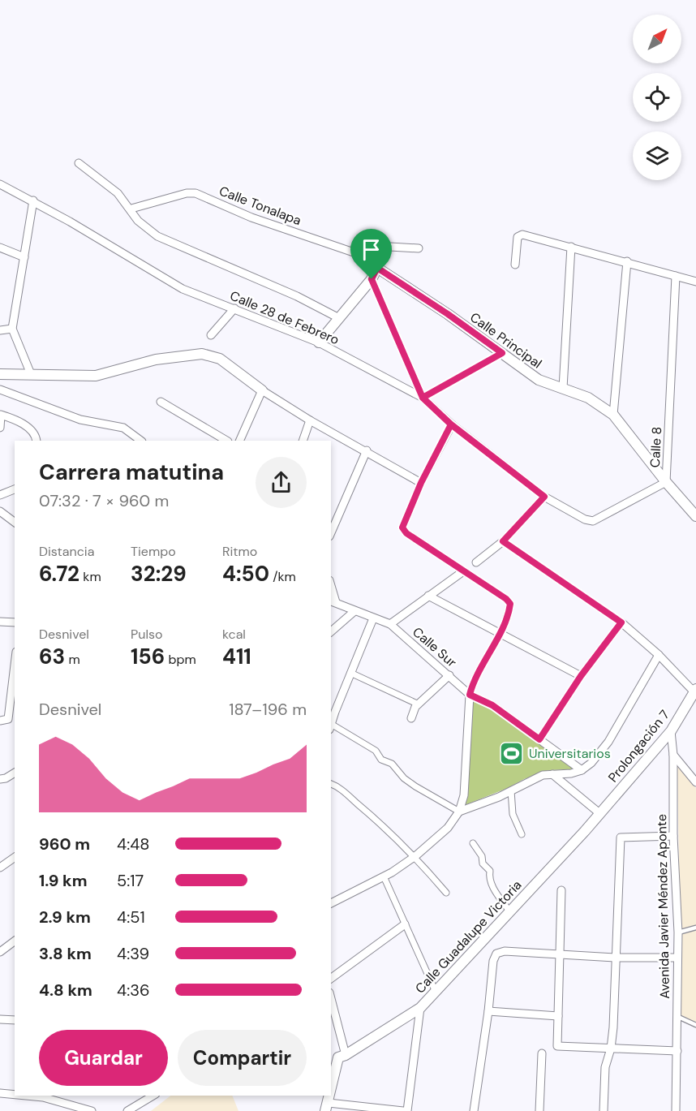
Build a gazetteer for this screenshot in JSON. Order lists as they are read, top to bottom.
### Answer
{
  "streets": {
    "street": [
      "Calle Tonalapa",
      "Calle 28 de Febrero",
      "Calle Principal",
      "Calle 8",
      "Calle Sur",
      "Prolongación 7",
      "Avenida Javier Méndez Aponte",
      "Calle Guadalupe Victoria"
    ]
  },
  "crossings": [
    ["Calle Tonalapa", "Calle Principal"],
    ["Calle 28 de Febrero", "Calle 8"],
    ["Calle Principal", "Calle 8"],
    ["Prolongación 7", "Avenida Javier Méndez Aponte"],
    ["Prolongación 7", "Calle Guadalupe Victoria"]
  ],
  "places": {
    "sports": ["Universitarios"]
  },
  "north": "top right",
  "page": {
    "heading": ["Carrera matutina", "07:32 · 7 × 960 m"],
    "stats": [
      ["Distancia", "6.72 km"],
      ["Tiempo", "32:29"],
      ["Ritmo", "4:50 /km"],
      ["Desnivel", "63 m"],
      ["Pulso", "156 bpm"],
      ["kcal", "411"]
    ],
    "chart": ["Desnivel", "187–196 m"],
    "list": [
      {
        "name": "960 m",
        "note": "4:48"
      },
      {
        "name": "1.9 km",
        "note": "5:17"
      },
      {
        "name": "2.9 km",
        "note": "4:51"
      },
      {
        "name": "3.8 km",
        "note": "4:39"
      },
      {
        "name": "4.8 km",
        "note": "4:36"
      }
    ],
    "buttons": ["Guardar", "Compartir"]
  }
}
